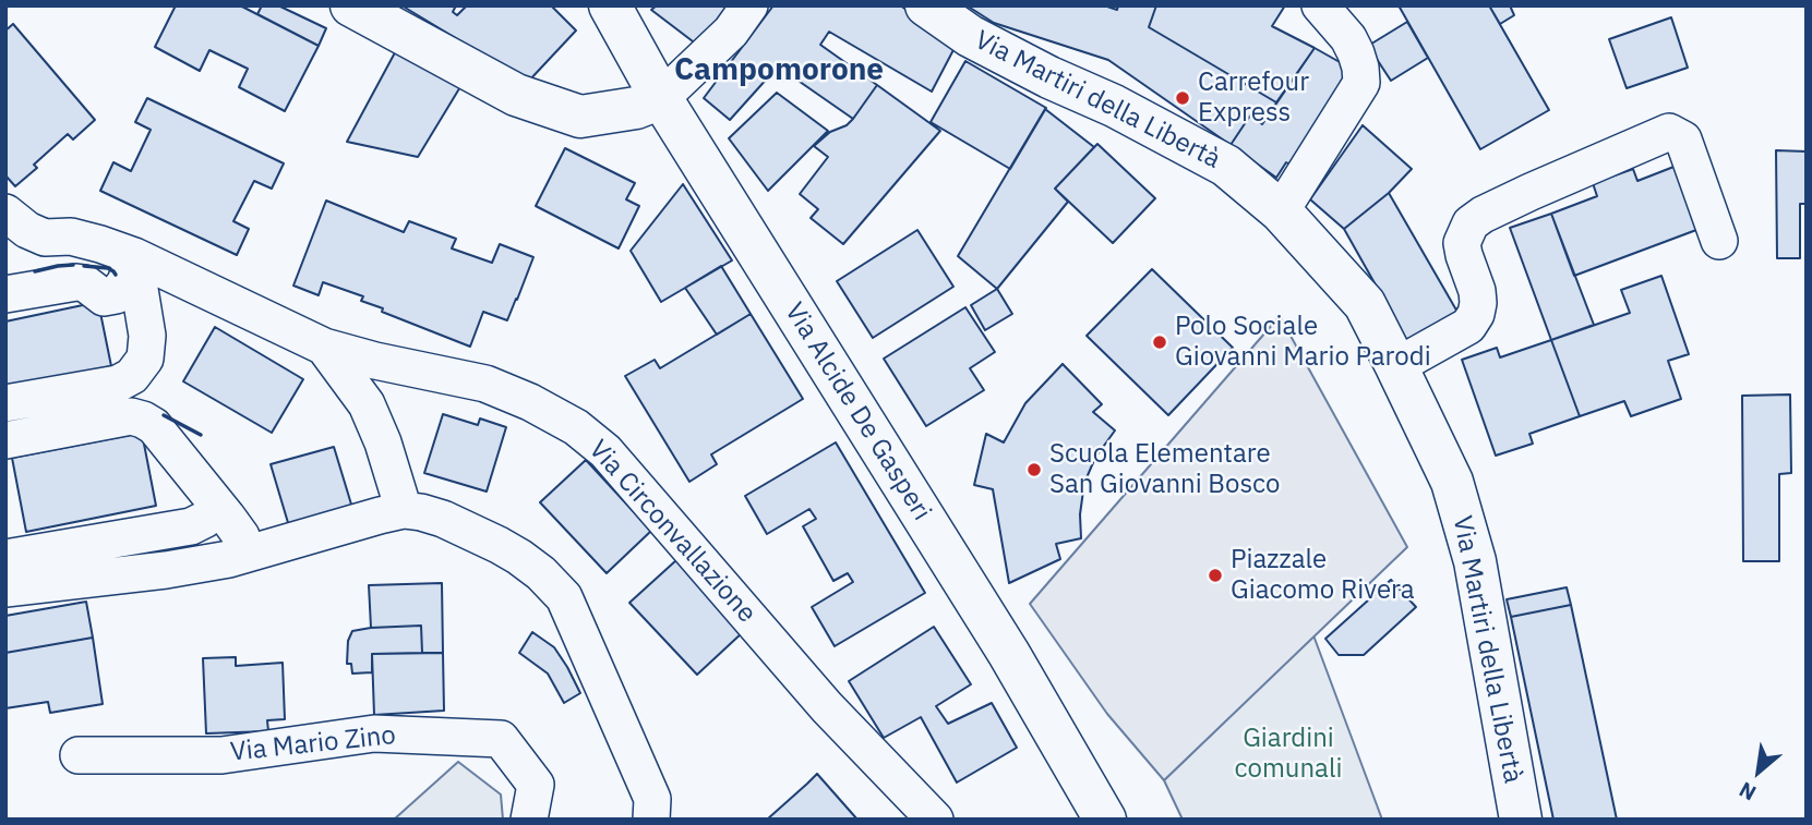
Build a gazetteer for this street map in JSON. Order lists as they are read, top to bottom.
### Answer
{
  "streets": {
    "main road": ["Via Martiri della Libertà", "Via Alcide De Gasperi"],
    "street": ["Via Circonvallazione", "Via Mario Zino"]
  },
  "districts": ["Campomorone"],
  "parks": ["Giardini comunali"],
  "places": [
    "Carrefour Express",
    "Polo Sociale Giovanni Mario Parodi",
    "Scuola Elementare San Giovanni Bosco",
    "Piazzale Giacomo Rivera"
  ],
  "north": "bottom left"
}
